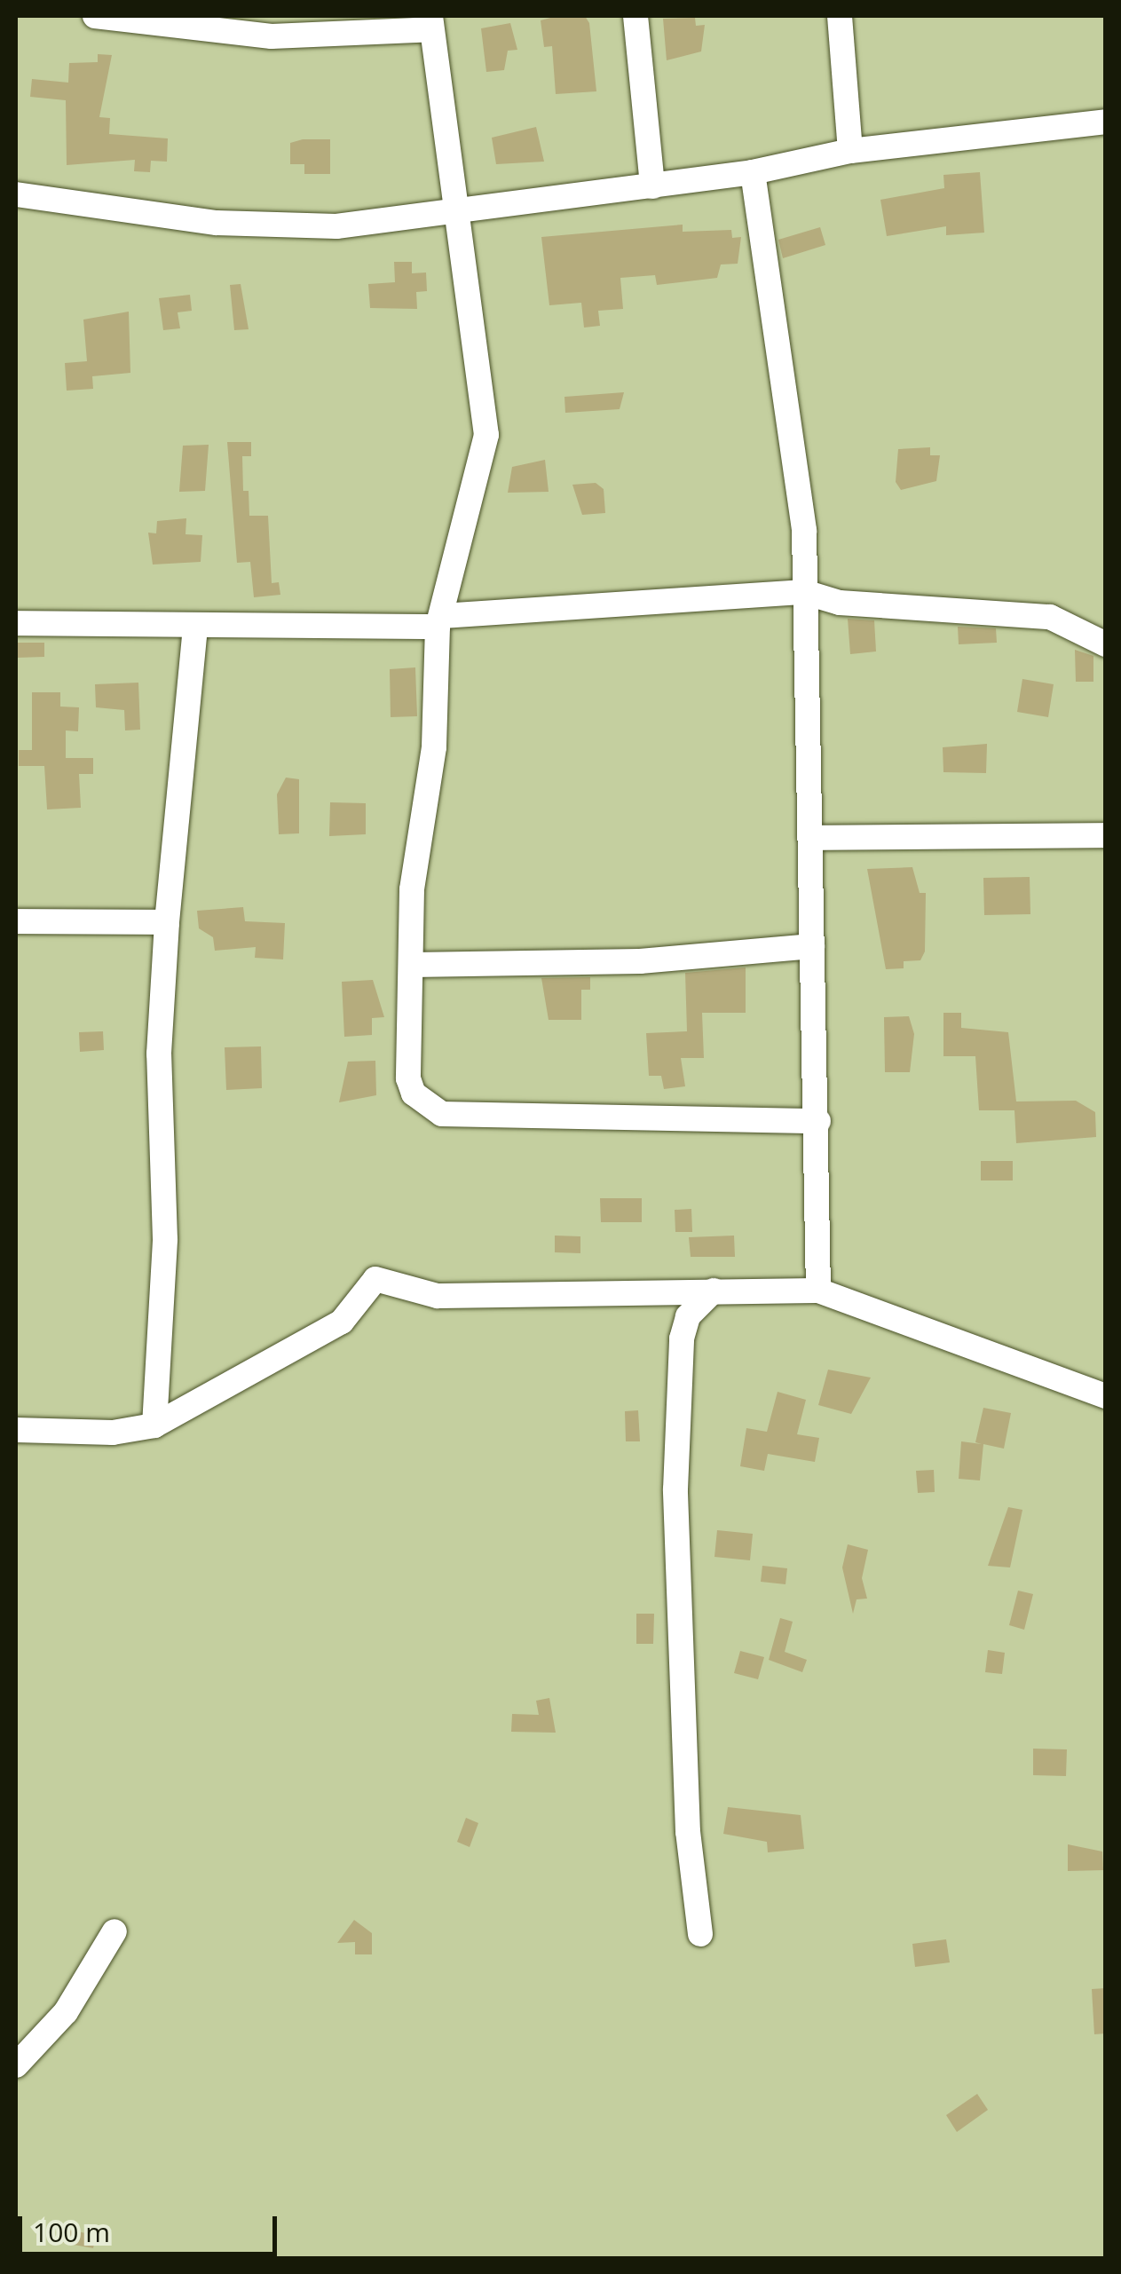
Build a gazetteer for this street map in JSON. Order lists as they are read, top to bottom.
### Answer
{
  "scale_bar": "100 m"
}
